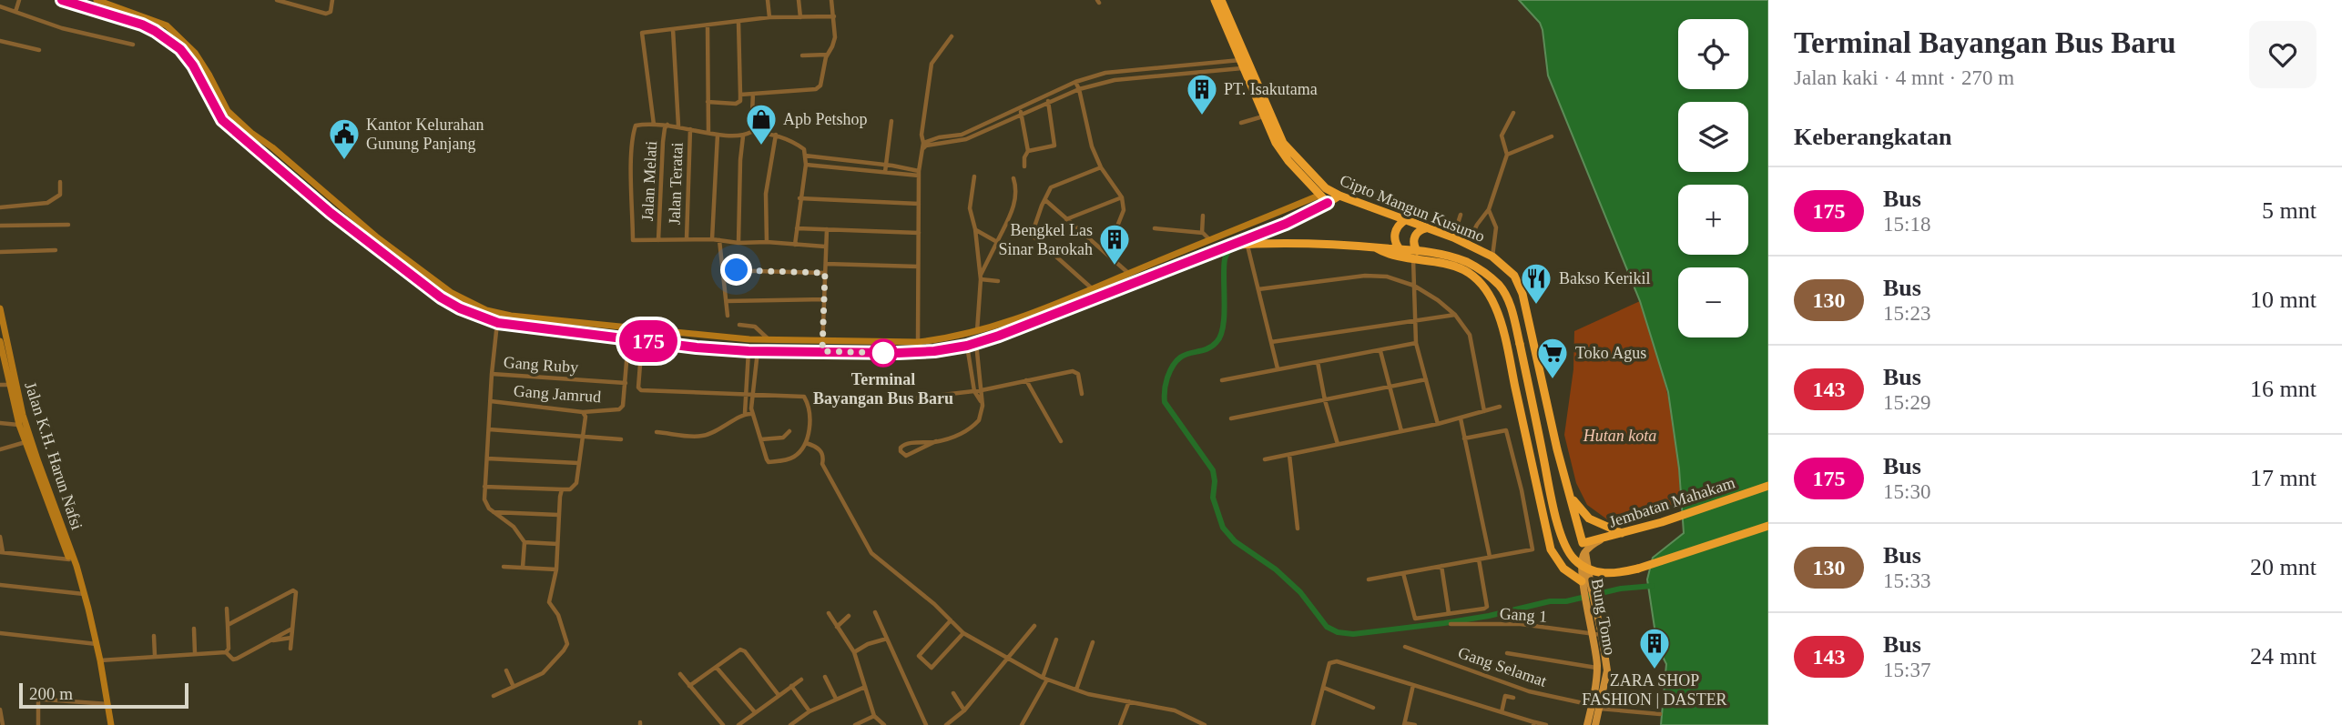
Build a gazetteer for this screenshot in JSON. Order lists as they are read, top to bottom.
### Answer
{
  "streets": {
    "highway": ["Cipto Mangun Kusumo", "Jembatan Mahakam"],
    "main road": ["Jalan K.H. Harun Nafsi", "Bung Tomo"],
    "street": [
      "Jalan Melati",
      "Jalan Teratai",
      "Gang Ruby",
      "Gang Jamrud",
      "Gang 1",
      "Gang Selamat"
    ]
  },
  "crossings": [
    ["Cipto Mangun Kusumo", "Jembatan Mahakam"],
    ["Cipto Mangun Kusumo", "Bung Tomo"],
    ["Gang Ruby", "Gang Jamrud"],
    ["Jembatan Mahakam", "Bung Tomo"],
    ["Gang 1", "Bung Tomo"],
    ["Bung Tomo", "Gang Selamat"]
  ],
  "parks": ["Hutan kota"],
  "places": {
    "building": ["PT. Isakutama", "Bengkel Las Sinar Barokah", "ZARA SHOP FASHION | DASTER"],
    "shop": ["Apb Petshop"],
    "public building": ["Kantor Kelurahan Gunung Panjang"],
    "restaurant": ["Bakso Kerikil"],
    "other": ["Terminal Bayangan Bus Baru"],
    "supermarket": ["Toko Agus"]
  },
  "lines": ["bus line 175"],
  "scale_bar": "200 m",
  "page": {
    "on_map": "175",
    "heading": [
      ["Terminal Bayangan Bus Baru", "Jalan kaki · 4 mnt · 270 m"],
      "Keberangkatan"
    ],
    "map_buttons": ["+", "−"],
    "list": [
      {
        "mark": "175",
        "name": "Bus",
        "note": "15:18",
        "value": "5 mnt"
      },
      {
        "mark": "130",
        "name": "Bus",
        "note": "15:23",
        "value": "10 mnt"
      },
      {
        "mark": "143",
        "name": "Bus",
        "note": "15:29",
        "value": "16 mnt"
      },
      {
        "mark": "175",
        "name": "Bus",
        "note": "15:30",
        "value": "17 mnt"
      },
      {
        "mark": "130",
        "name": "Bus",
        "note": "15:33",
        "value": "20 mnt"
      },
      {
        "mark": "143",
        "name": "Bus",
        "note": "15:37",
        "value": "24 mnt"
      }
    ],
    "scale": "200 m"
  }
}
